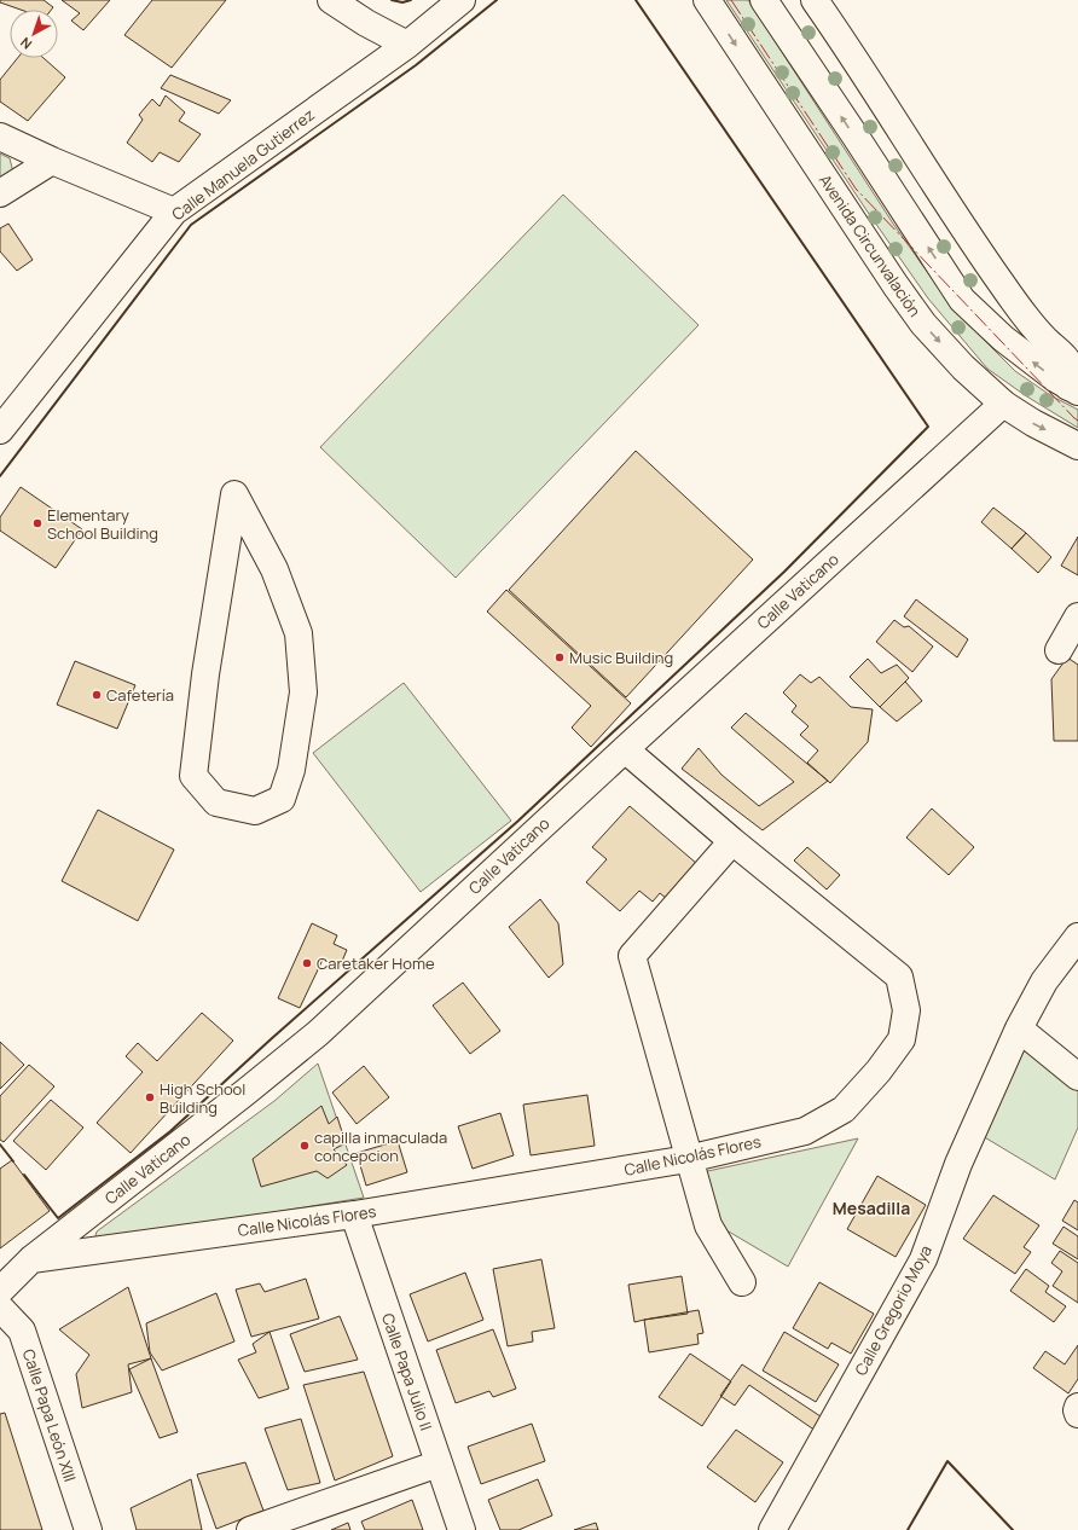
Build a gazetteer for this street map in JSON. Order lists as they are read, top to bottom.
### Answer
{
  "streets": {
    "main road": [
      "Calle Manuela Gutierrez",
      "Avenida Circunvalación",
      "Calle Vaticano",
      "Calle Nicolás Flores",
      "Calle Gregorio Moya",
      "Calle Papa Julio II",
      "Calle Papa León XIII"
    ]
  },
  "crossings": [
    ["Avenida Circunvalación", "Calle Vaticano"],
    ["Calle Vaticano", "Calle Nicolás Flores"],
    ["Calle Nicolás Flores", "Calle Papa Julio II"]
  ],
  "districts": ["Mesadilla"],
  "places": [
    "Elementary School Building",
    "Music Building",
    "Cafetería",
    "Caretaker Home",
    "High School Building",
    "capilla inmaculada concepcion"
  ],
  "north": "bottom left"
}
